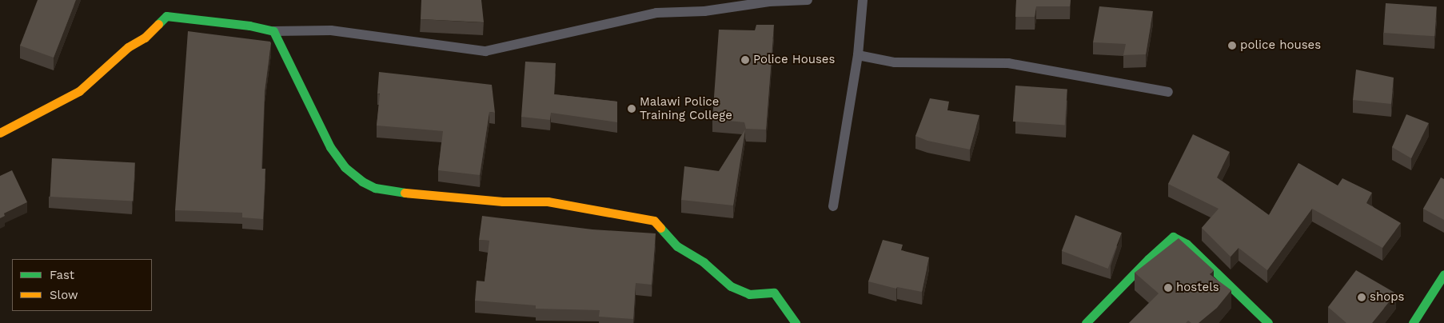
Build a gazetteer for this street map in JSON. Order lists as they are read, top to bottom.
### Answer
{
  "places": [
    "police houses",
    "Police Houses",
    "Malawi Police Training College",
    "hostels",
    "shops"
  ],
  "legend": ["Fast", "Slow"]
}
